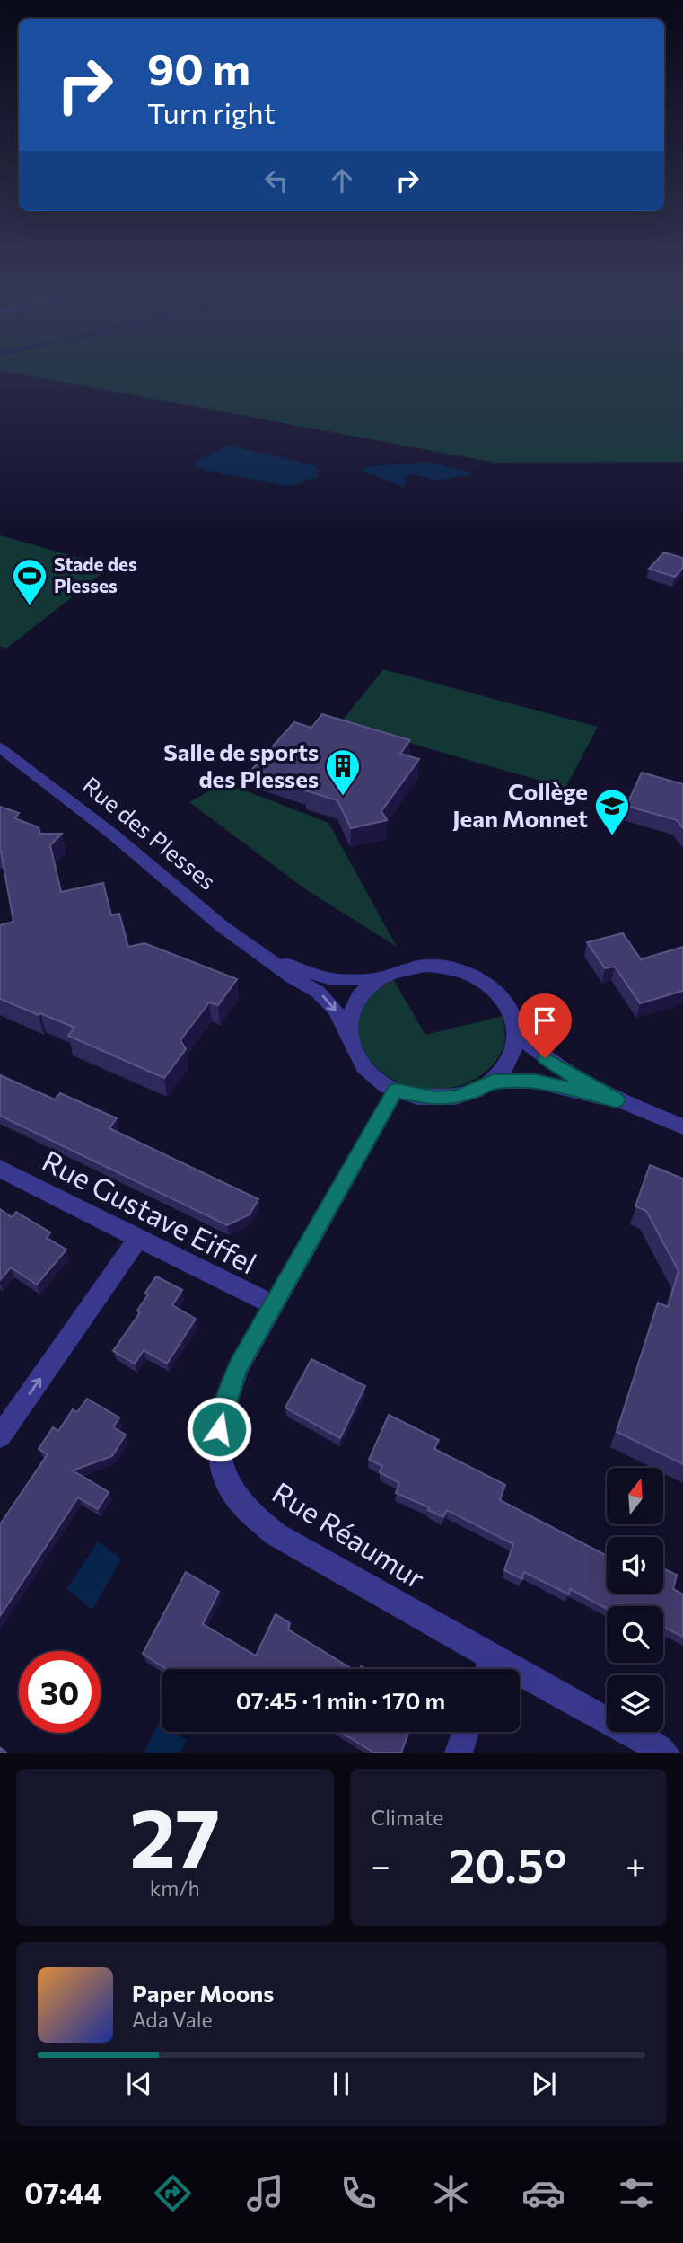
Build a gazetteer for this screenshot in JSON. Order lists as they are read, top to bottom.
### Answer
{
  "streets": {
    "street": ["Rue des Plesses", "Rue Gustave Eiffel", "Rue Réaumur"]
  },
  "crossings": [
    ["Rue des Plesses", "Rue Réaumur"],
    ["Rue Gustave Eiffel", "Rue Réaumur"]
  ],
  "places": {
    "sports": ["Stade des Plesses"],
    "building": ["Salle de sports des Plesses"],
    "school or university": ["Collège Jean Monnet"]
  },
  "north": "top",
  "page": {
    "turn": ["90 m", "Turn right"],
    "limit": "30",
    "trip": "07:45 · 1 min · 170 m",
    "tile": [
      ["27", "km/h"],
      "Climate"
    ],
    "heat": ["−", "20.5°", "+"],
    "song": ["Paper Moons", "Ada Vale"],
    "tabs": "07:44"
  }
}
